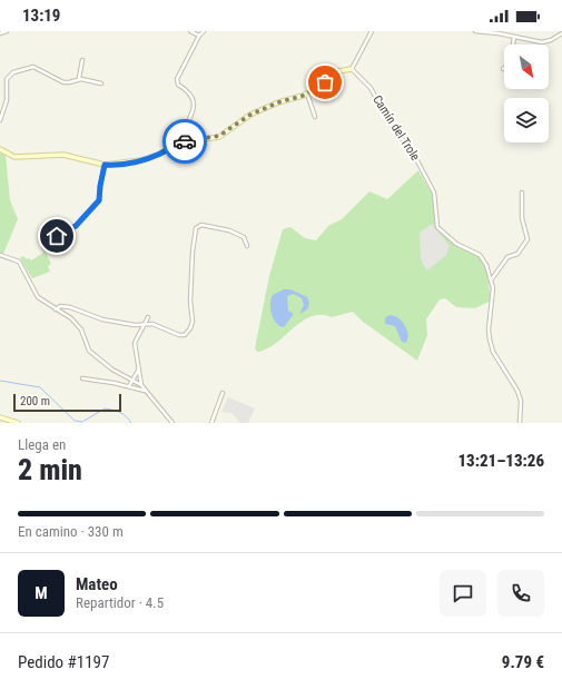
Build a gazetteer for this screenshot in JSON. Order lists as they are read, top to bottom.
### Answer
{
  "streets": {
    "street": ["Camín del Trole"]
  },
  "scale_bar": "200 m",
  "north": "bottom right",
  "page": {
    "status": "13:19",
    "scale": "200 m",
    "heading": ["2 min", "Llega en", "13:21–13:26"],
    "panel": [
      "Mateo",
      "Repartidor · 4.5",
      "Pedido #1197",
      "9.79 €"
    ],
    "bar": "En camino · 330 m",
    "round": "M"
  }
}
